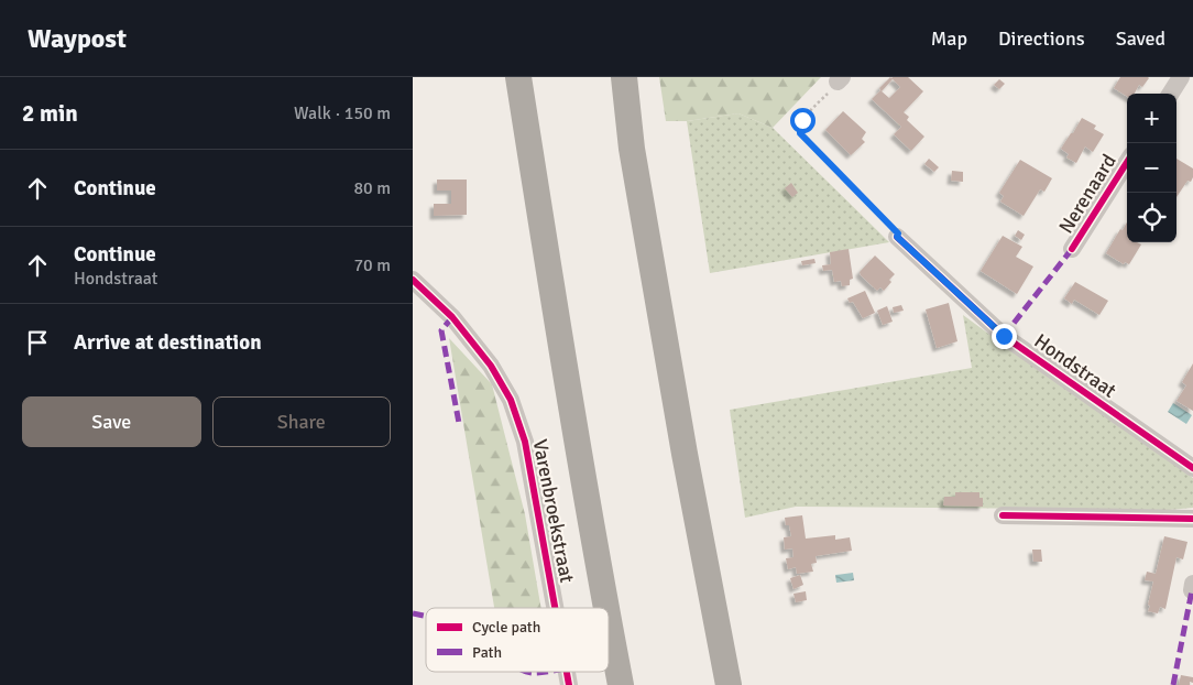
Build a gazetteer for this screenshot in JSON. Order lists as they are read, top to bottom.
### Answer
{
  "streets": {
    "street": ["Nerenaard", "Hondstraat", "Varenbroekstraat"]
  },
  "legend": ["Cycle path", "Path"],
  "page": {
    "header": "Waypost",
    "nav": ["Map", "Directions", "Saved"],
    "heading": ["2 min", "Walk · 150 m"],
    "map_buttons": ["+", "−"],
    "list": [
      ["Continue", "80 m"],
      ["Continue", "Hondstraat", "70 m"],
      "Arrive at destination"
    ],
    "buttons": ["Save", "Share"]
  }
}
